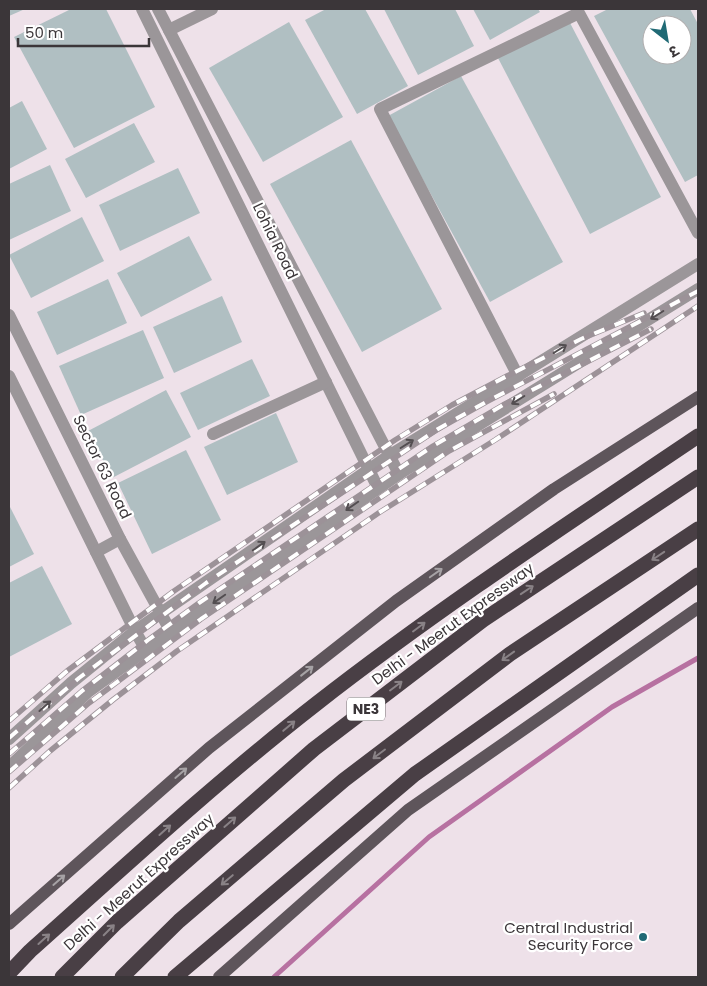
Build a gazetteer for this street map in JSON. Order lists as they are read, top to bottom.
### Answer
{
  "streets": {
    "highway": ["Delhi - Meerut Expressway", "NE3"],
    "street": ["Lohia Road", "Sector 63 Road"]
  },
  "places": ["Central Industrial Security Force"],
  "scale_bar": "50 m",
  "north": "bottom right"
}
